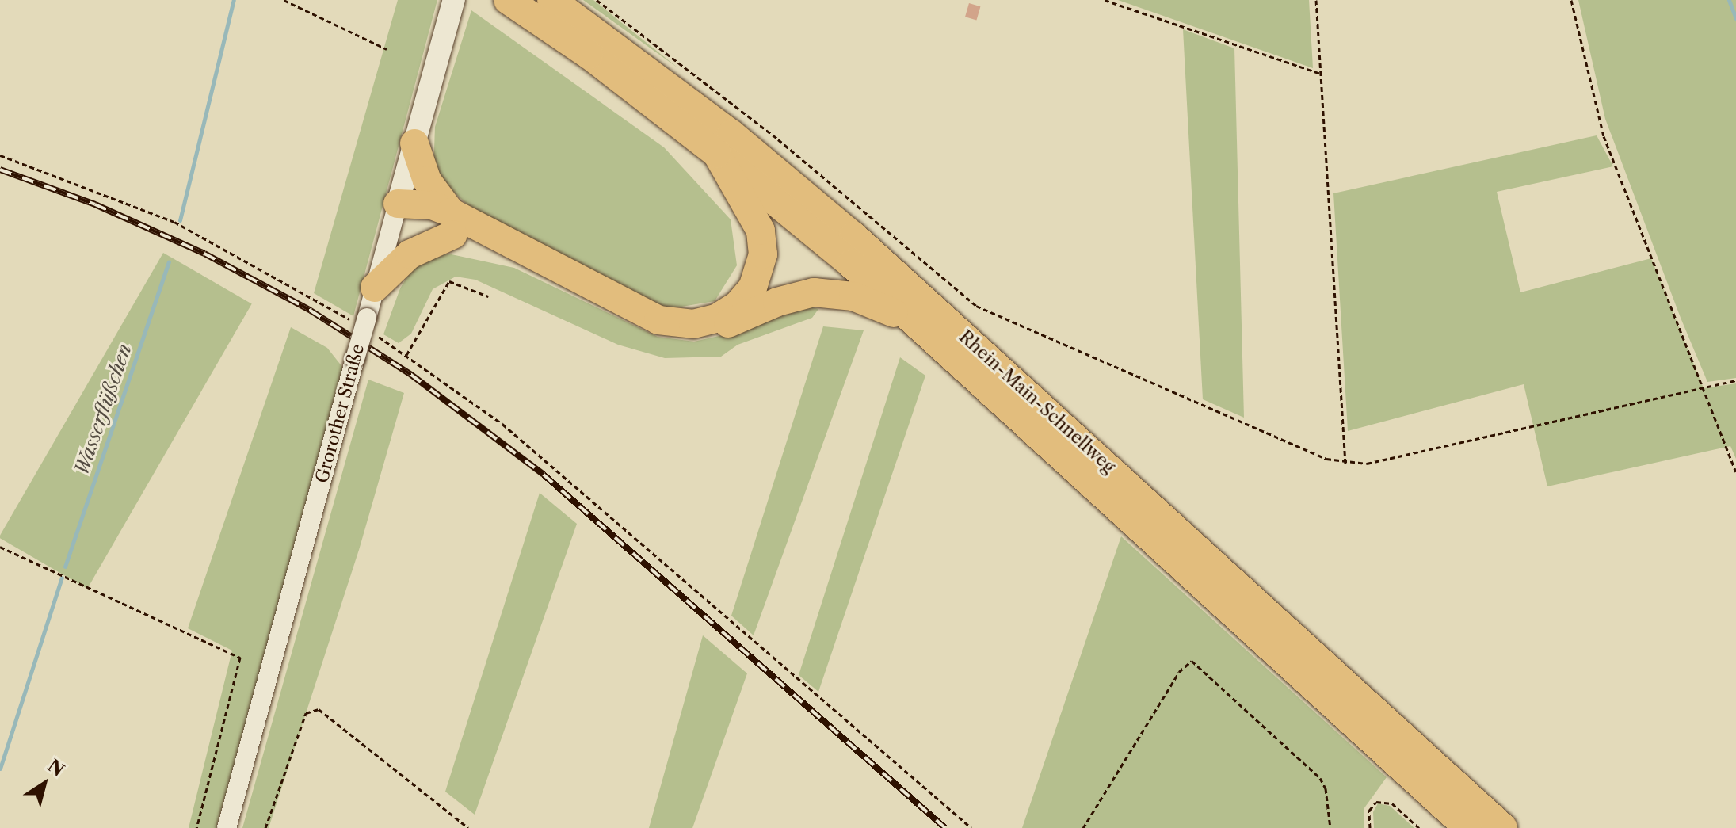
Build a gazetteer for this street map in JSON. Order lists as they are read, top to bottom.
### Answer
{
  "streets": {
    "highway": ["Rhein-Main-Schnellweg"],
    "main road": ["Grorother Straße"]
  },
  "water": ["Wasserflüßchen"],
  "north": "top right"
}
